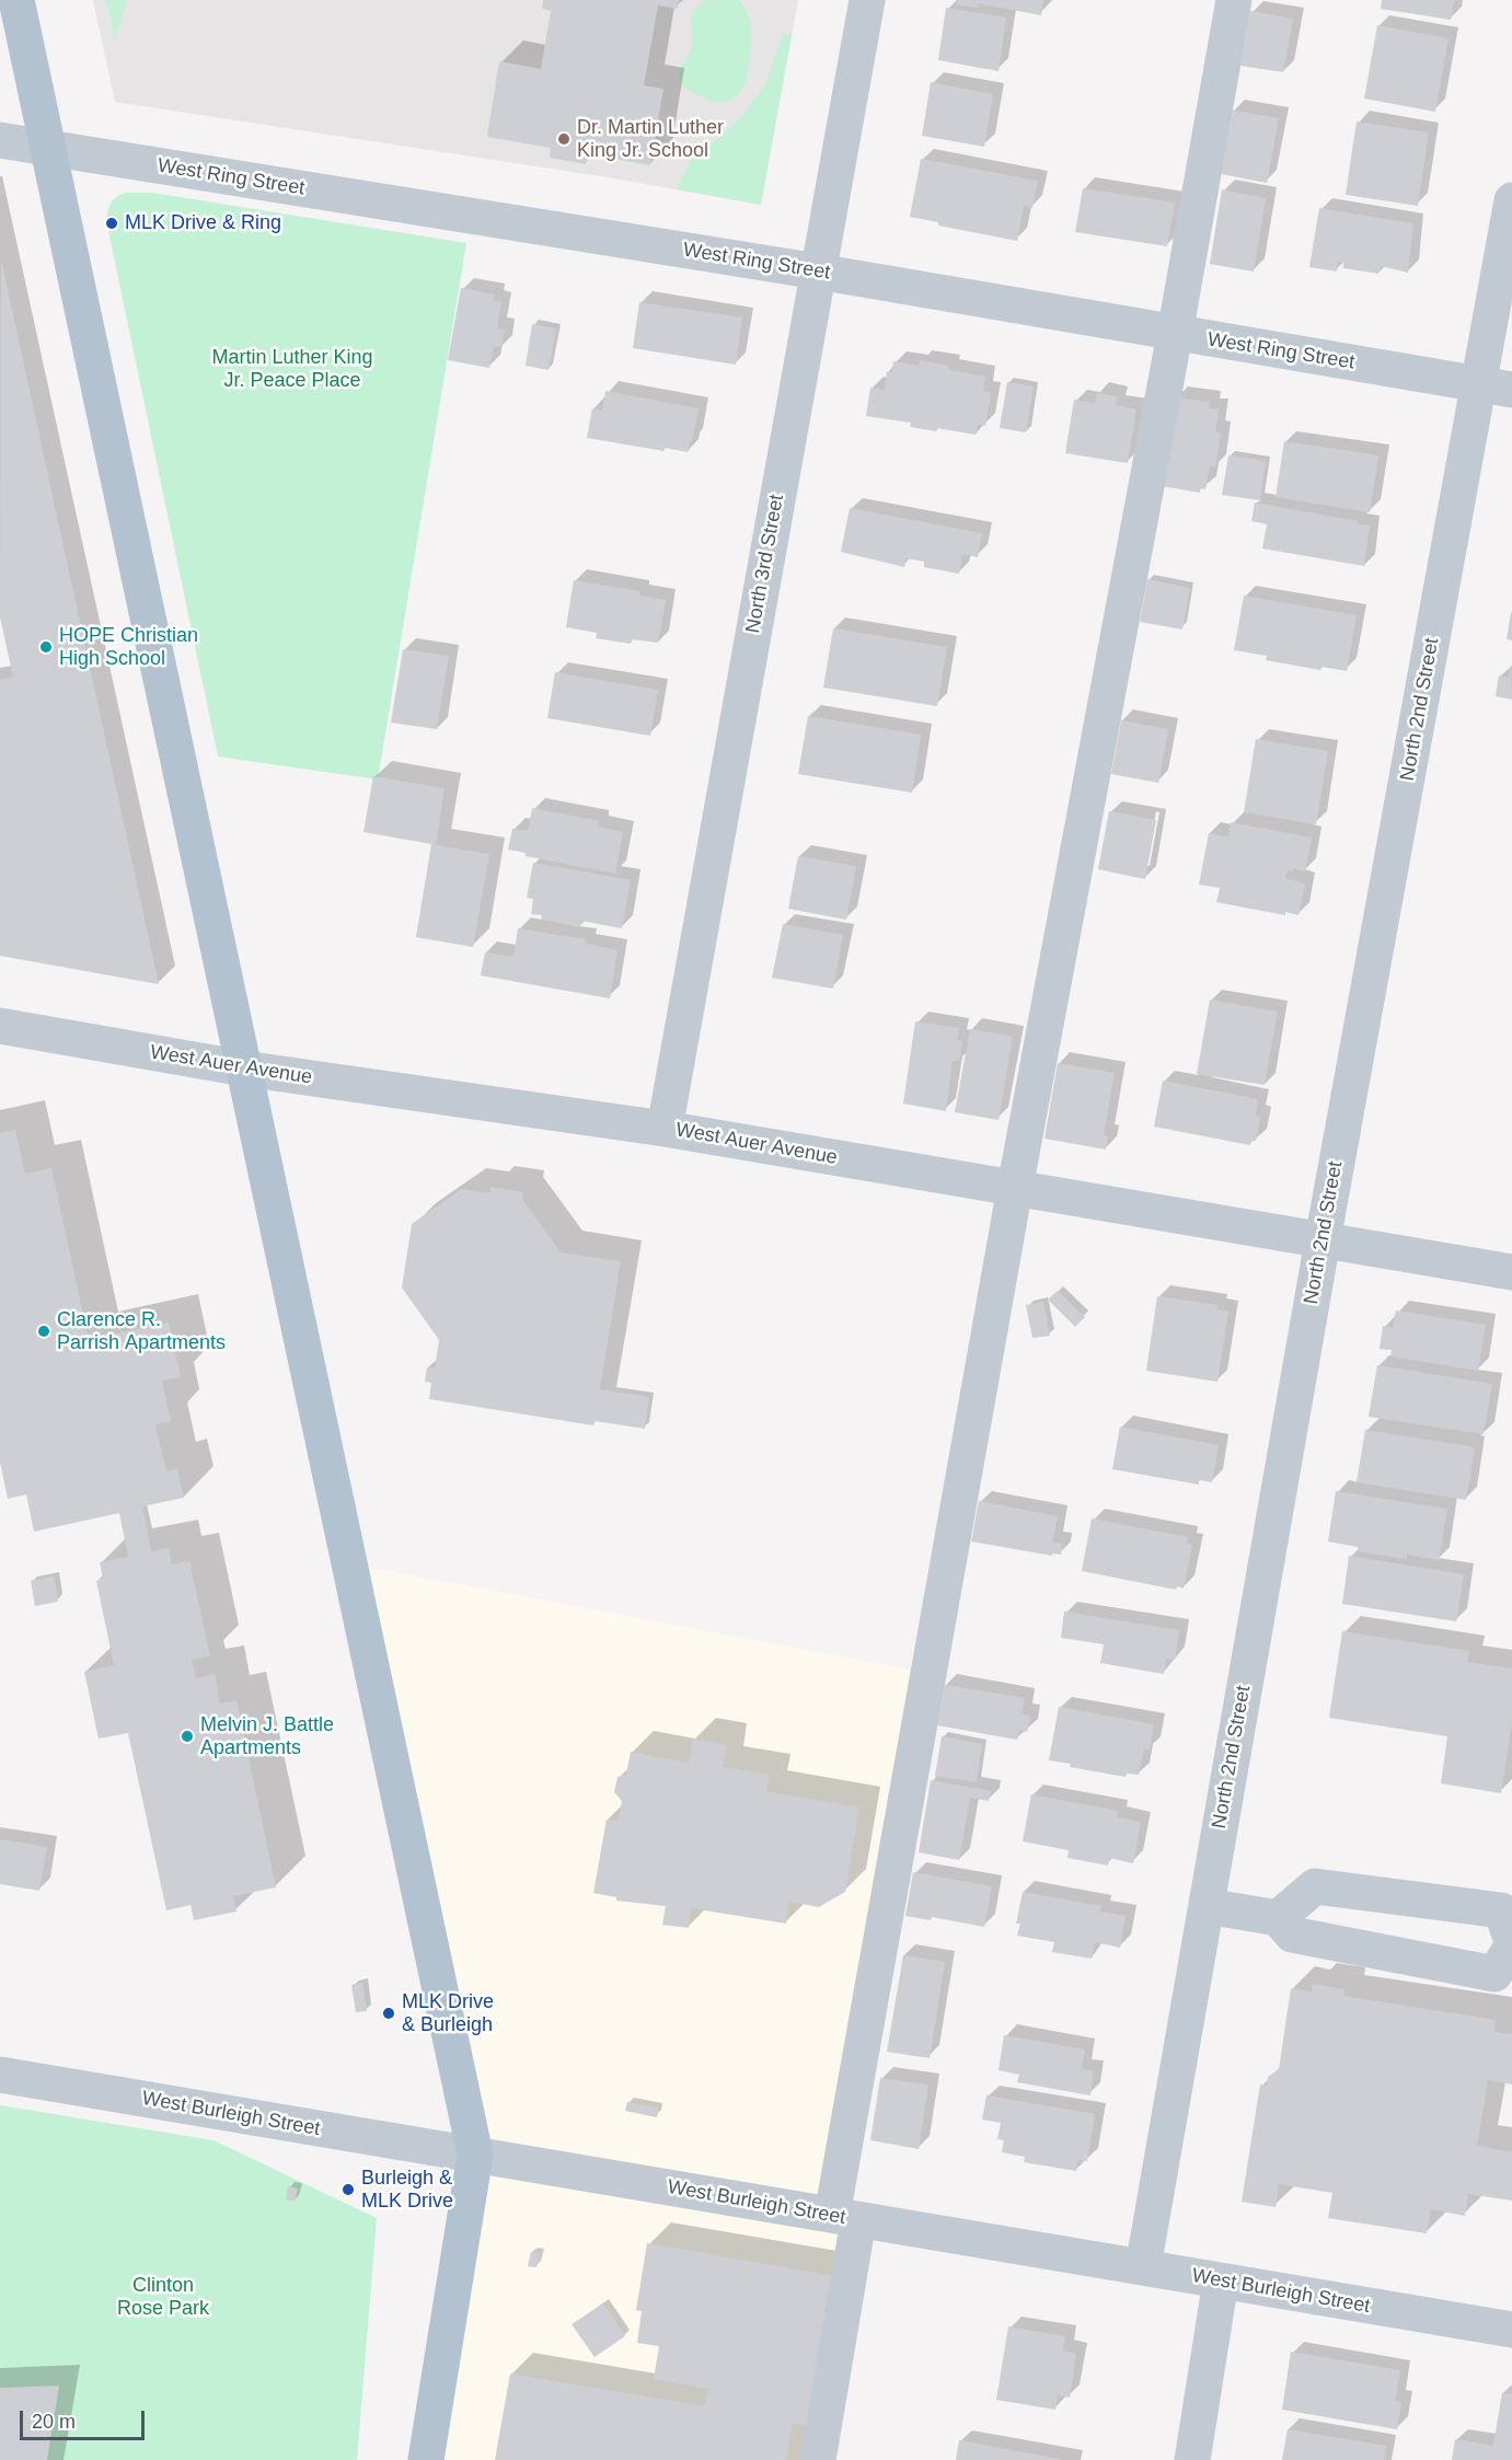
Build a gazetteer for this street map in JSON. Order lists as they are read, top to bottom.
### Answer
{
  "streets": {
    "street": [
      "West Ring Street",
      "North 3rd Street",
      "North 2nd Street",
      "West Auer Avenue",
      "West Burleigh Street"
    ]
  },
  "crossings": [
    ["West Ring Street", "North 3rd Street"],
    ["West Ring Street", "North 2nd Street"],
    ["North 3rd Street", "West Auer Avenue"],
    ["North 2nd Street", "West Auer Avenue"],
    ["North 2nd Street", "West Burleigh Street"]
  ],
  "parks": ["Martin Luther King Jr. Peace Place", "Clinton Rose Park"],
  "places": [
    "Dr. Martin Luther King Jr. School",
    "MLK Drive & Ring",
    "HOPE Christian High School",
    "Clarence R. Parrish Apartments",
    "Melvin J. Battle Apartments",
    "MLK Drive & Burleigh",
    "Burleigh & MLK Drive"
  ],
  "scale_bar": "20 m"
}
